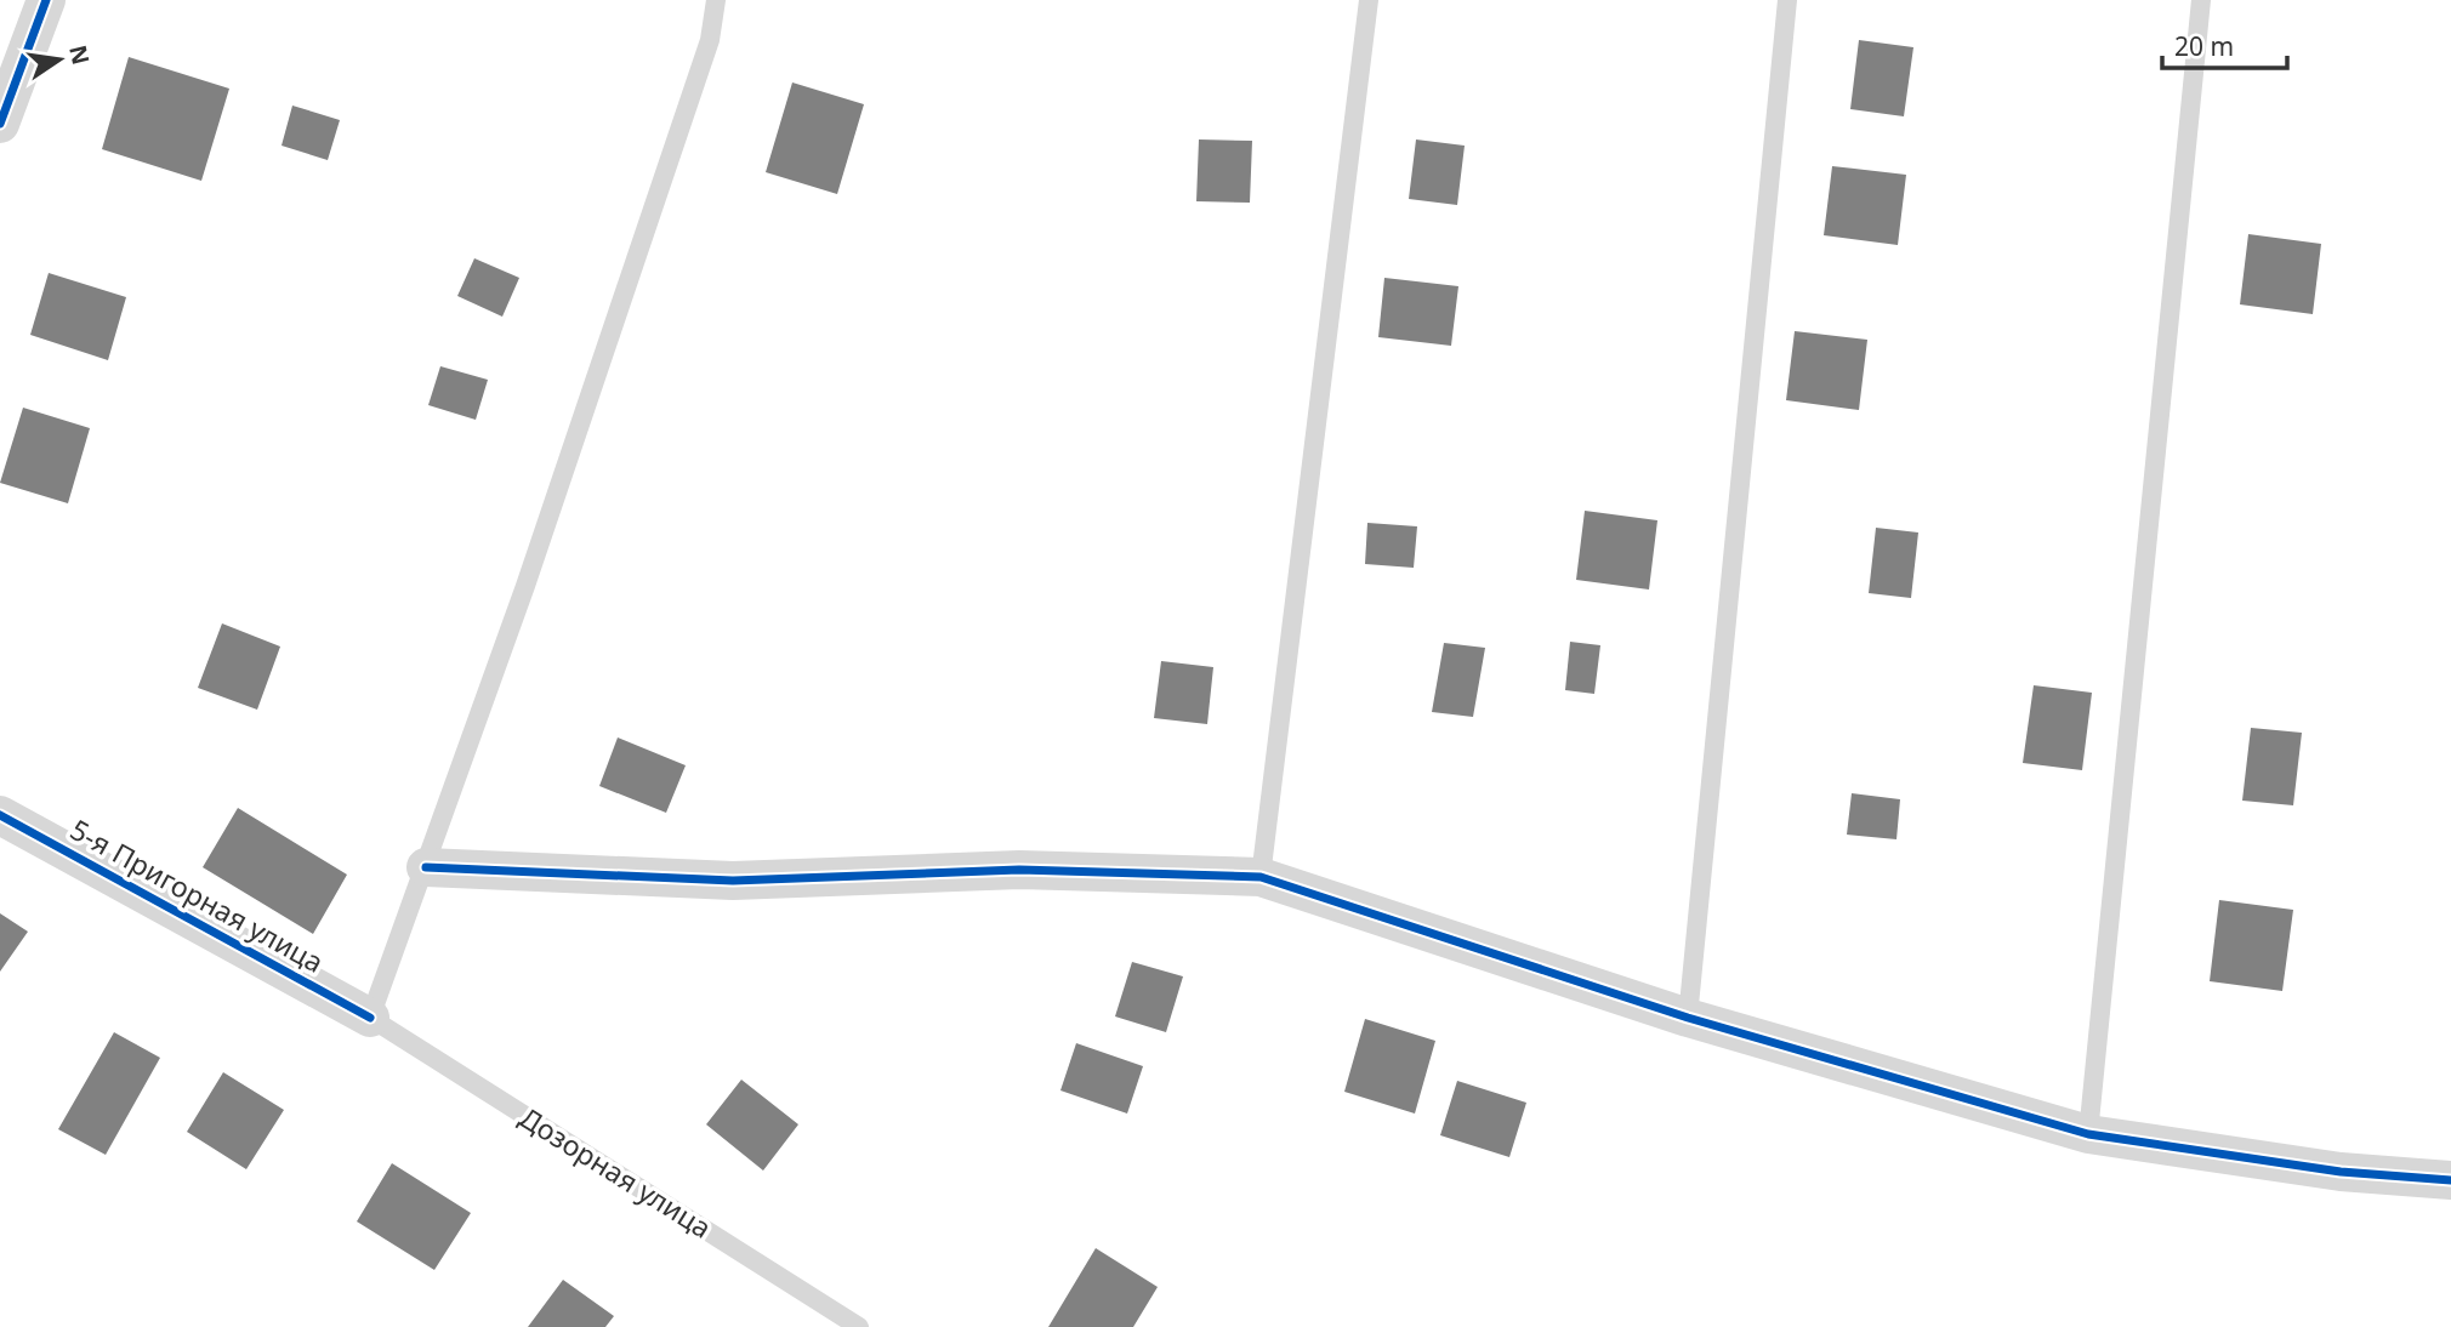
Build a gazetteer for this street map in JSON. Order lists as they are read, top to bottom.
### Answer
{
  "streets": {
    "street": ["5-я Пригорная улица"],
    "lane": ["Дозорная улица"]
  },
  "crossings": [
    ["5-я Пригорная улица", "Дозорная улица"]
  ],
  "scale_bar": "20 m",
  "north": "right"
}
